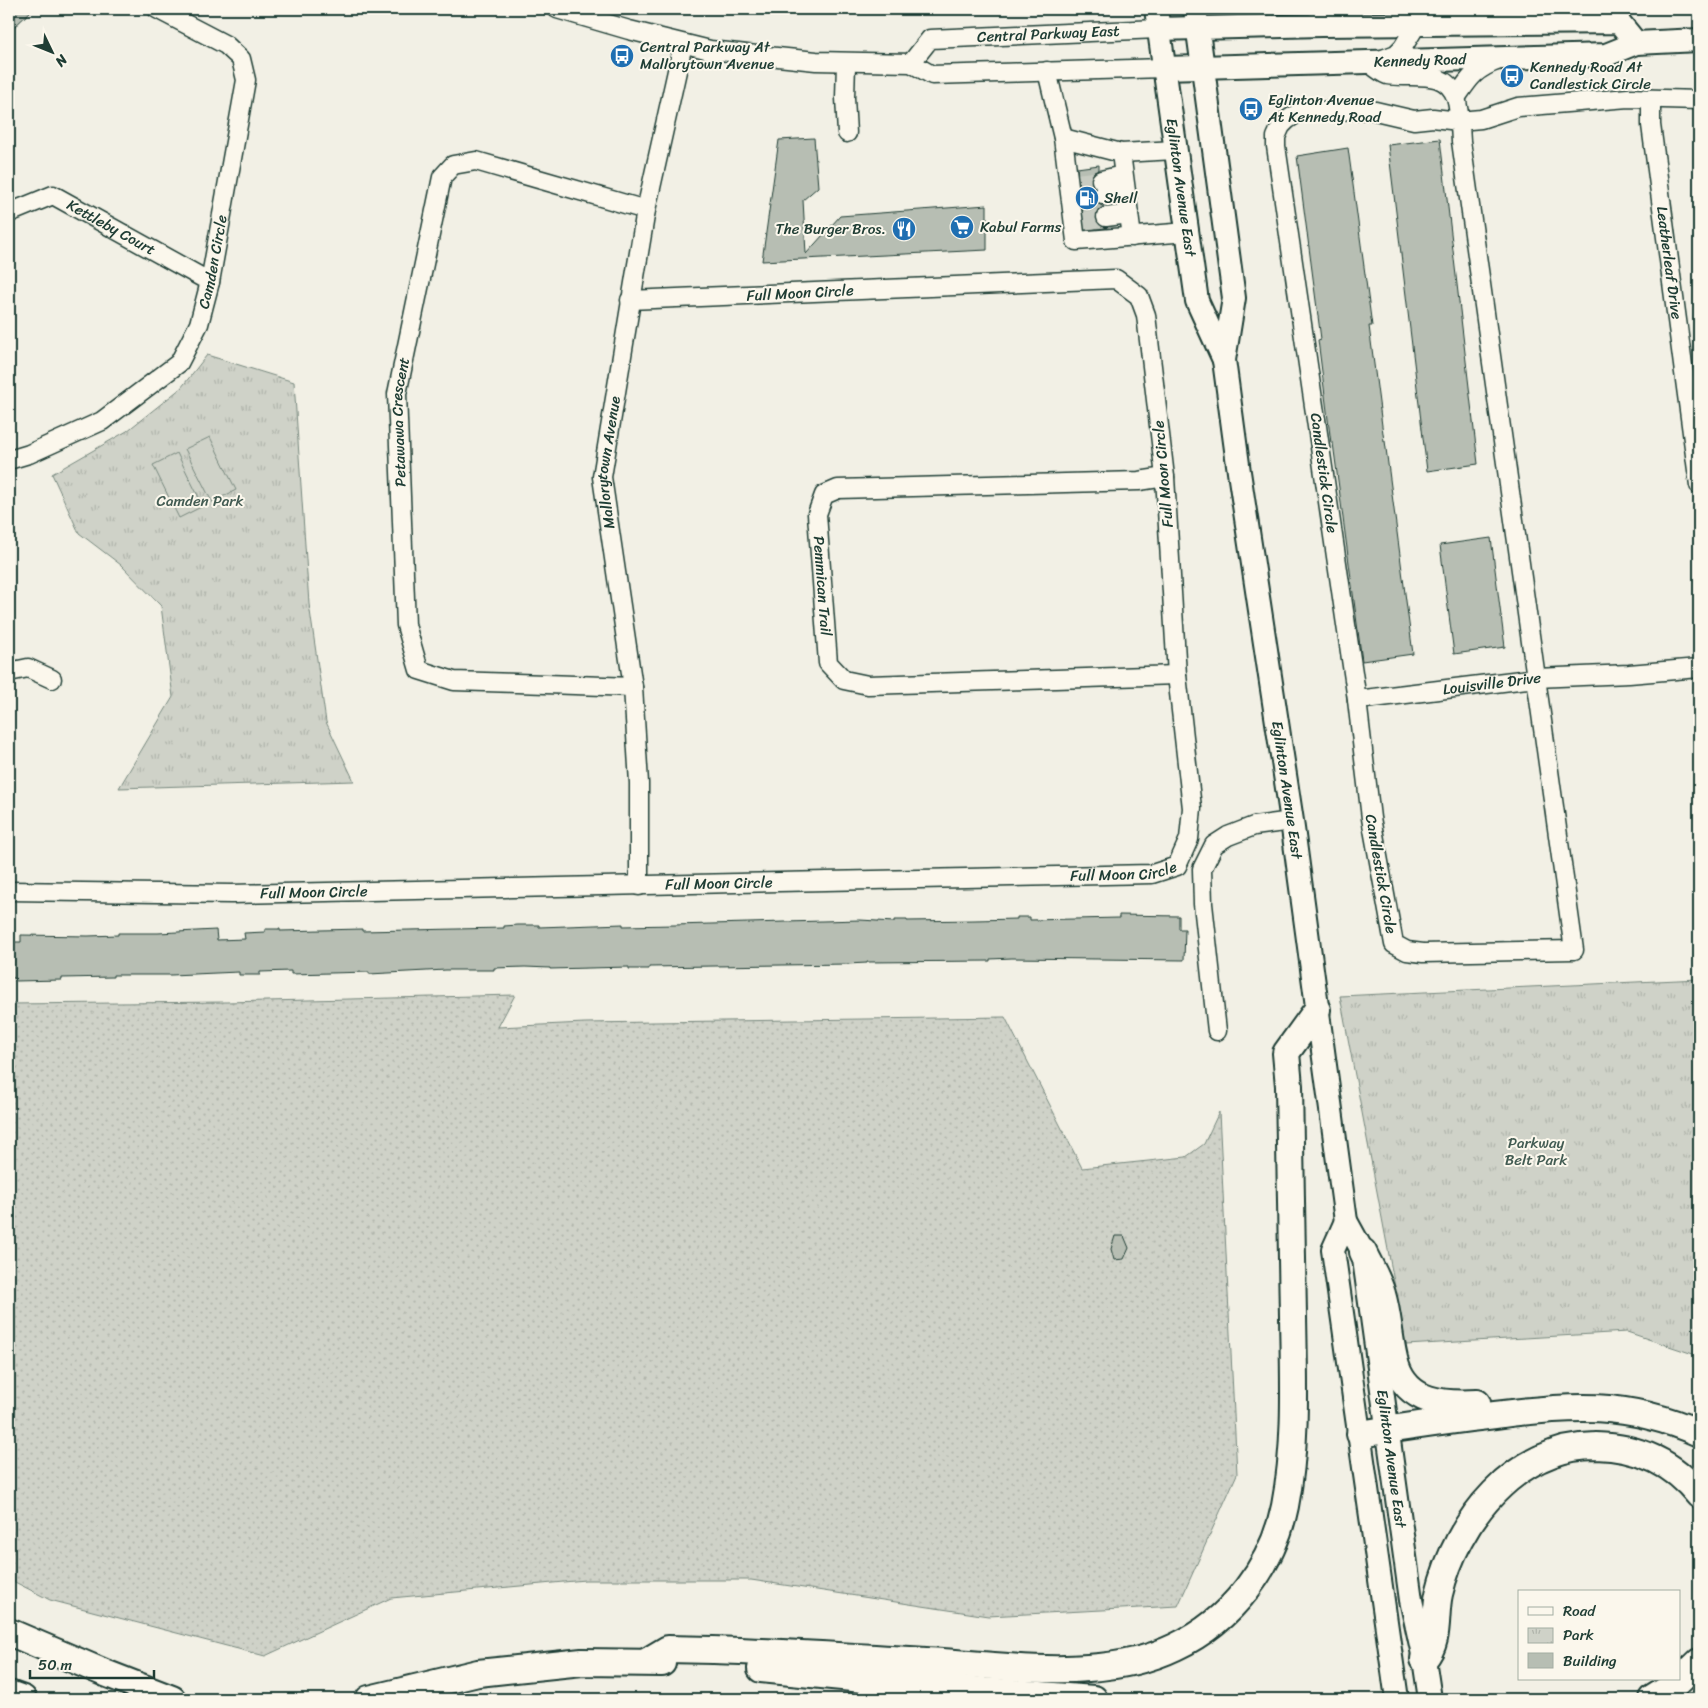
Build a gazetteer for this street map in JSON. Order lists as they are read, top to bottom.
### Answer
{
  "streets": {
    "main road": ["Central Parkway East", "Kennedy Road", "Eglinton Avenue East"],
    "street": [
      "Kettleby Court",
      "Camden Circle",
      "Leatherleaf Drive",
      "Full Moon Circle",
      "Petawawa Crescent",
      "Mallorytown Avenue",
      "Candlestick Circle",
      "Pemmican Trail",
      "Louisville Drive"
    ]
  },
  "crossings": [
    ["Central Parkway East", "Eglinton Avenue East"],
    ["Kennedy Road", "Eglinton Avenue East"],
    ["Kettleby Court", "Camden Circle"],
    ["Full Moon Circle", "Mallorytown Avenue"],
    ["Full Moon Circle", "Pemmican Trail"],
    ["Petawawa Crescent", "Mallorytown Avenue"],
    ["Candlestick Circle", "Louisville Drive"]
  ],
  "parks": ["Camden Park", "Parkway Belt Park"],
  "places": {
    "bus stop": ["Central Parkway At Mallorytown Avenue", "Kennedy Road At Candlestick Circle", "Eglinton Avenue At Kennedy Road"],
    "fuel station": ["Shell"],
    "supermarket": ["Kabul Farms"],
    "restaurant": ["The Burger Bros."]
  },
  "legend": ["Road", "Park", "Building"],
  "scale_bar": "50 m",
  "north": "bottom right"
}
